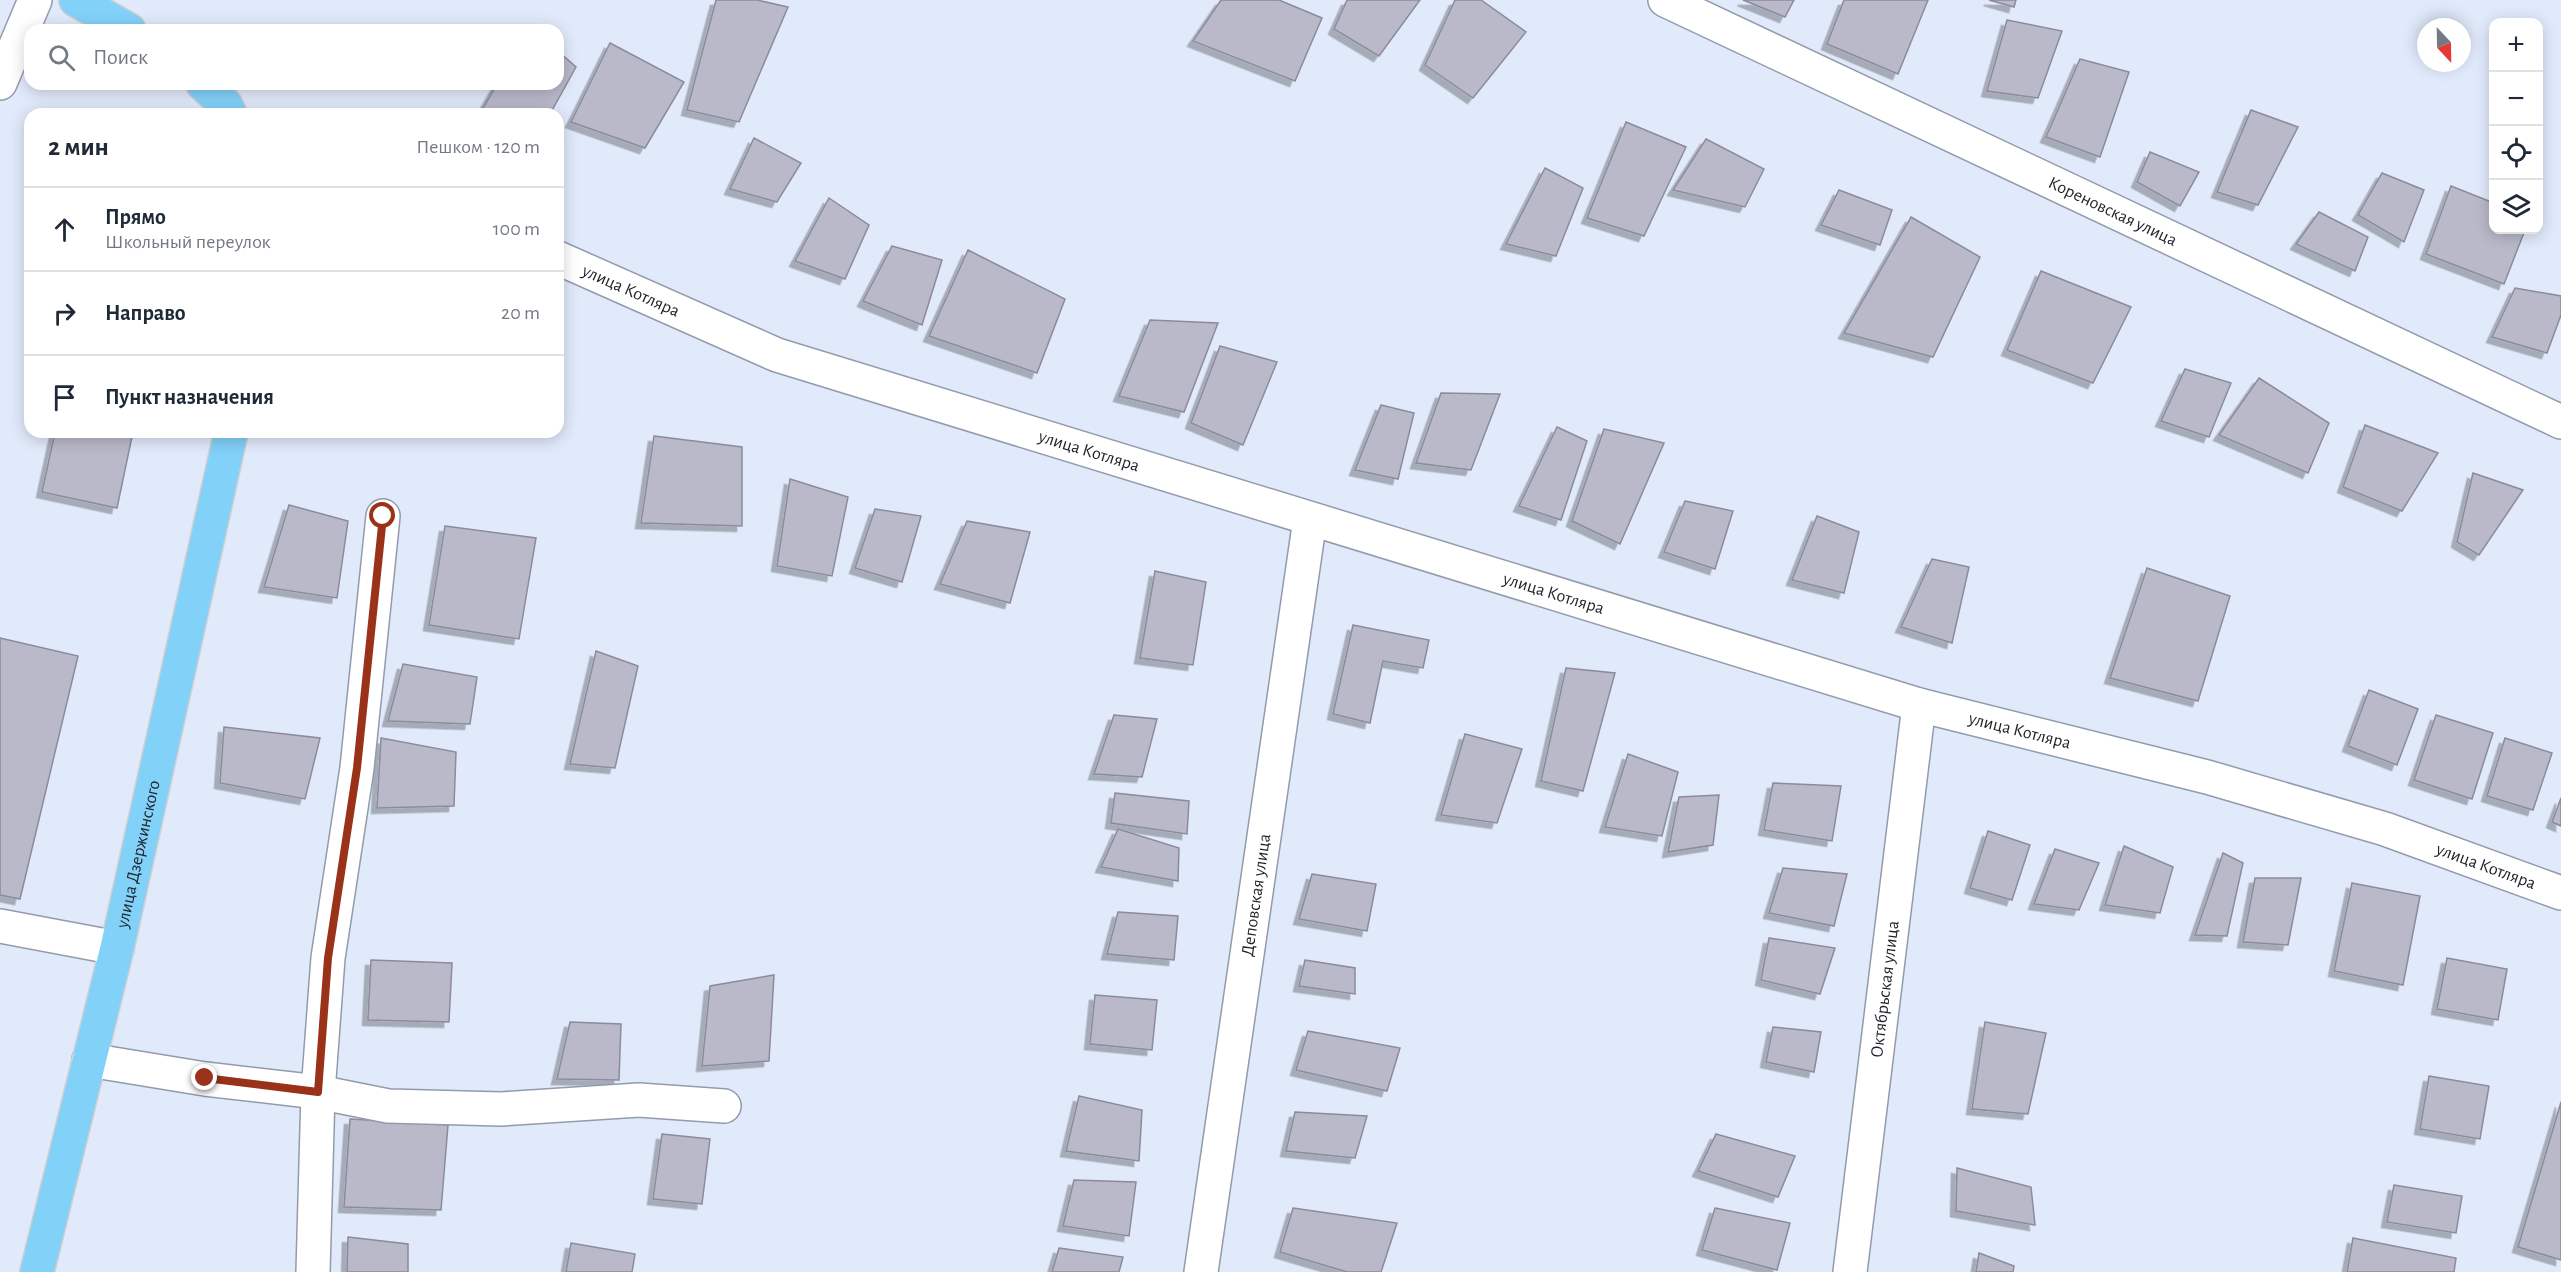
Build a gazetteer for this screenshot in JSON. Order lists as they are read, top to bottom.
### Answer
{
  "streets": {
    "main road": ["улица Дзержинского"],
    "street": [
      "Кореновская улица",
      "улица Котляра",
      "Деповская улица",
      "Октябрьская улица"
    ]
  },
  "crossings": [
    ["улица Котляра", "Деповская улица"],
    ["улица Котляра", "Октябрьская улица"]
  ],
  "north": "bottom",
  "page": {
    "map_buttons": ["+", "−"],
    "search": "Поиск",
    "heading": ["2 мин", "Пешком · 120 m"],
    "list": [
      ["Прямо", "Школьный переулок", "100 m"],
      ["Направо", "20 m"],
      "Пункт назначения"
    ]
  }
}
